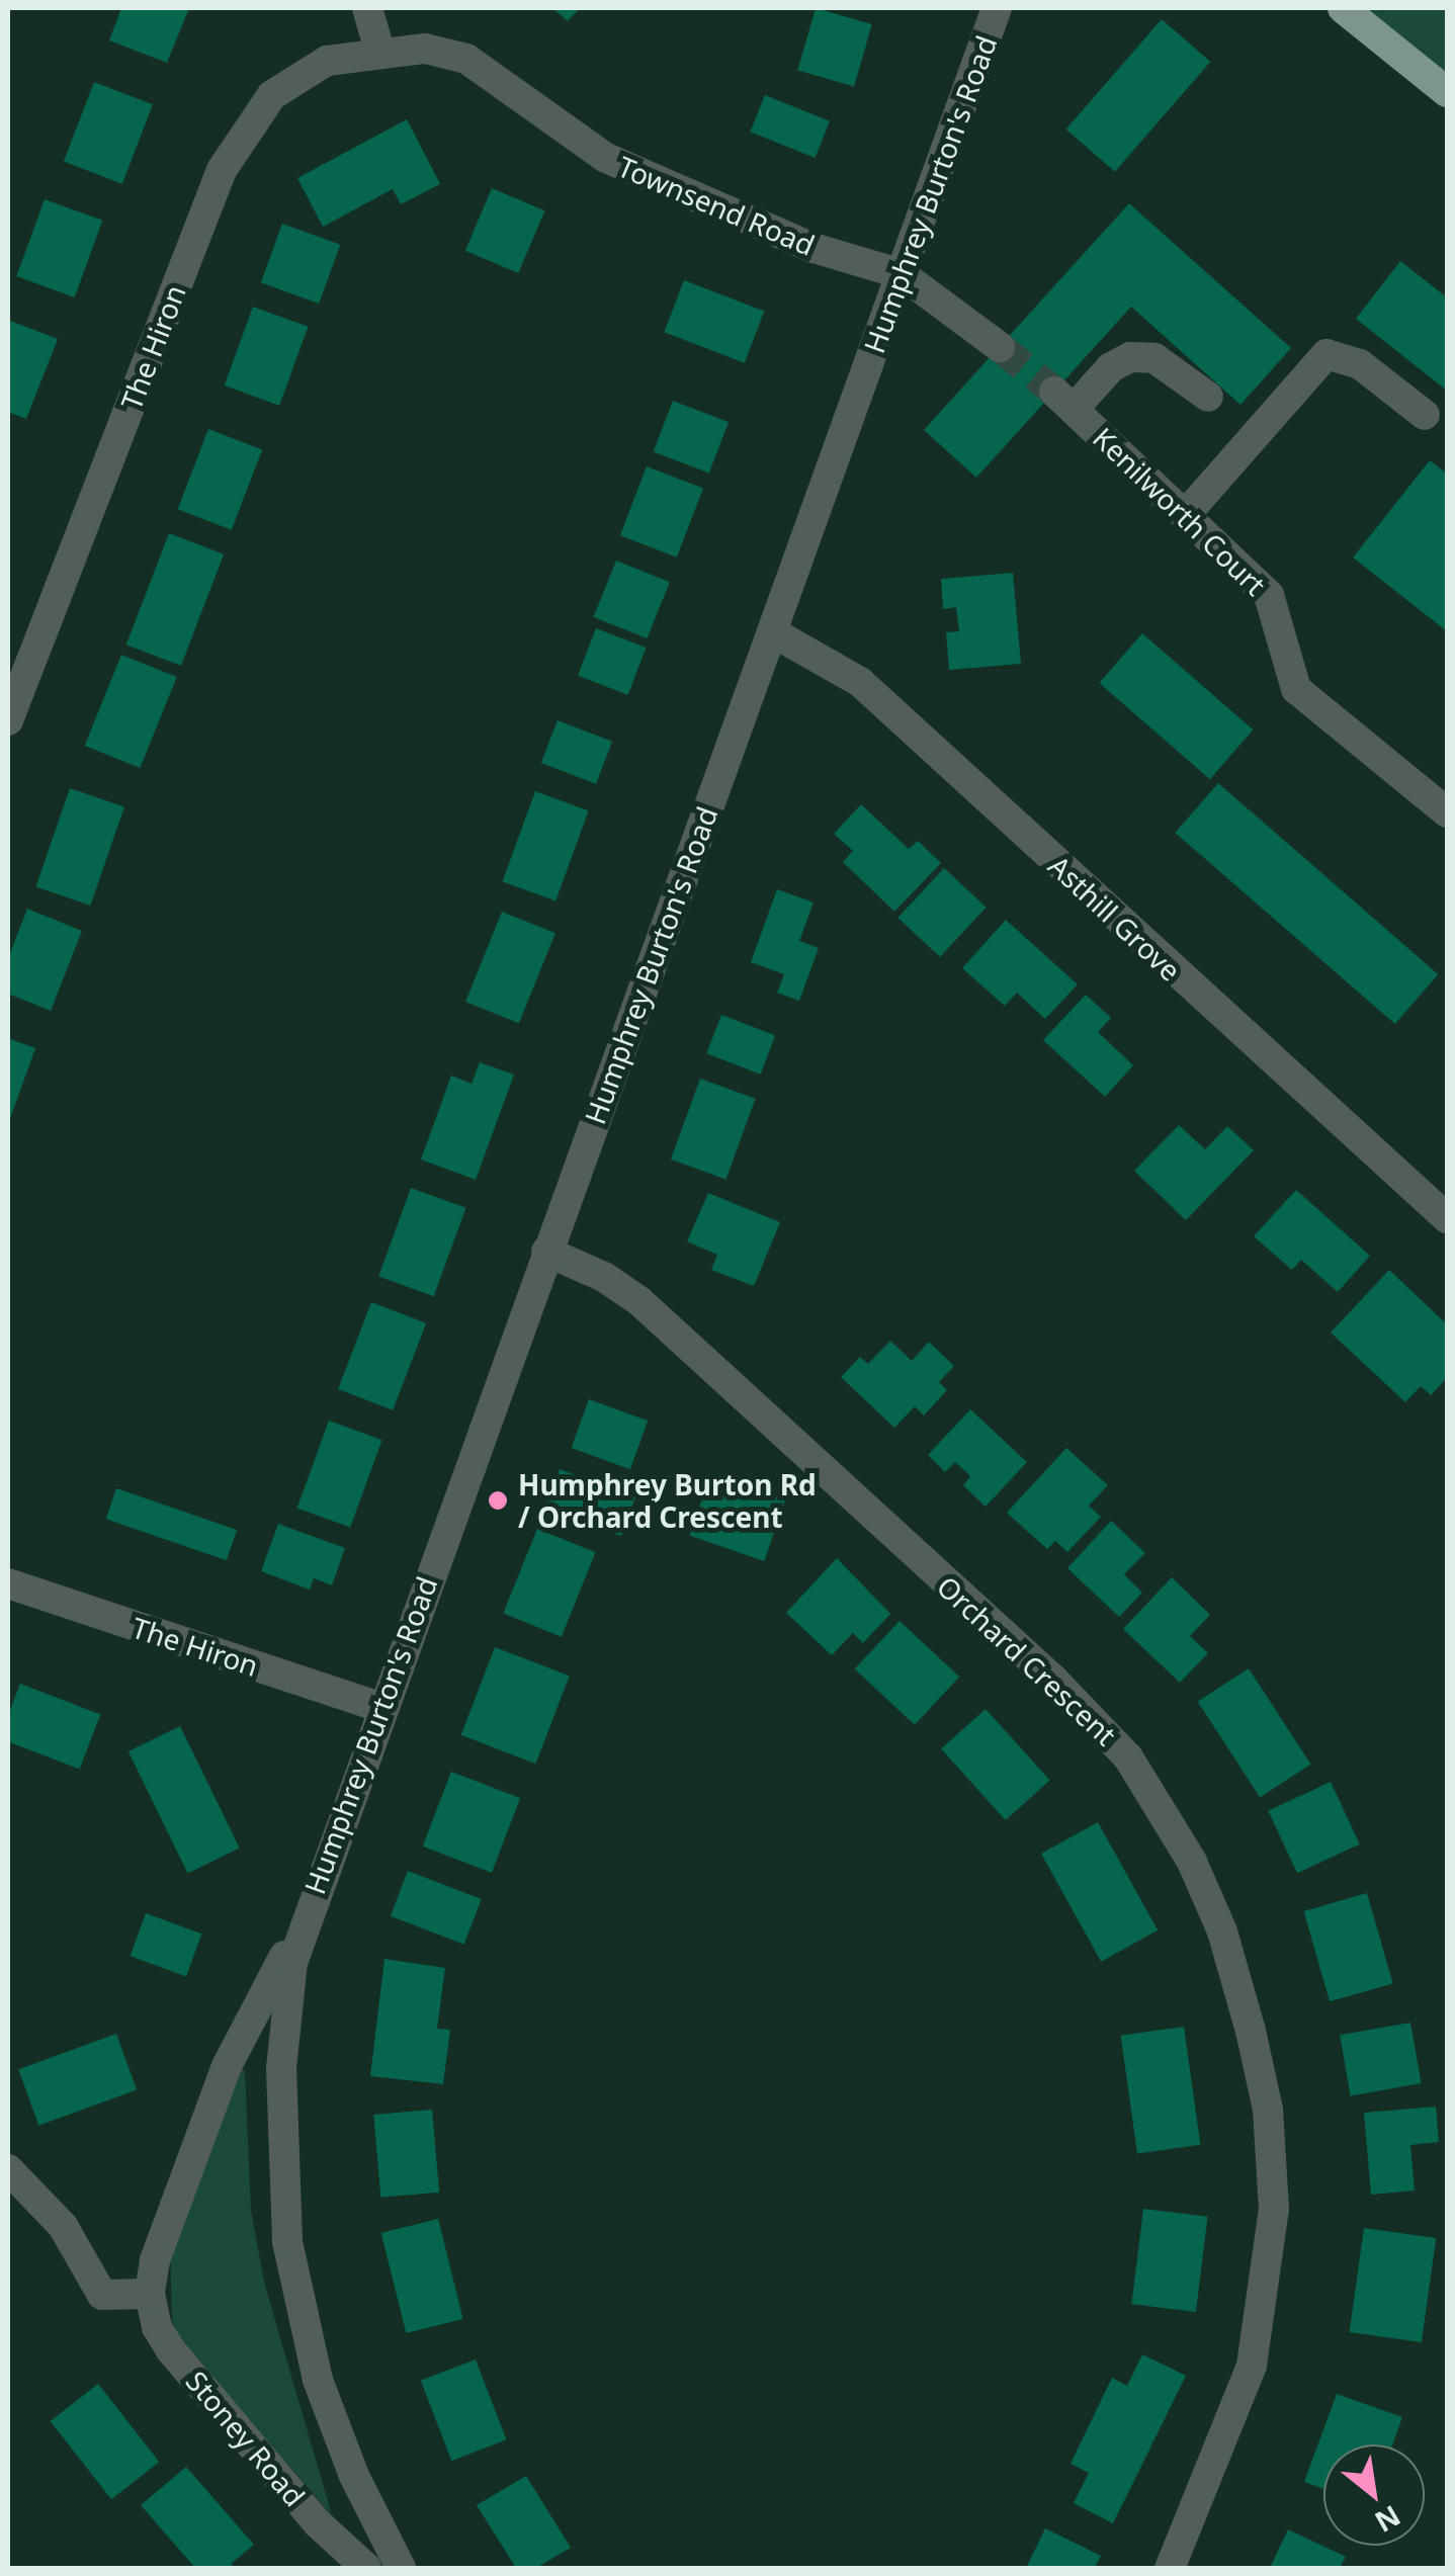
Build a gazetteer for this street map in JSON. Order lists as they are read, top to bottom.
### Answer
{
  "streets": {
    "street": [
      "Humphrey Burton's Road",
      "Townsend Road",
      "The Hiron",
      "Kenilworth Court",
      "Asthill Grove",
      "Orchard Crescent",
      "Stoney Road"
    ]
  },
  "crossings": [
    ["Humphrey Burton's Road", "Townsend Road"],
    ["Humphrey Burton's Road", "The Hiron"],
    ["Humphrey Burton's Road", "Asthill Grove"],
    ["Humphrey Burton's Road", "Orchard Crescent"],
    ["Humphrey Burton's Road", "Stoney Road"],
    ["Townsend Road", "The Hiron"]
  ],
  "places": ["Humphrey Burton Rd / Orchard Crescent"],
  "north": "bottom right"
}
